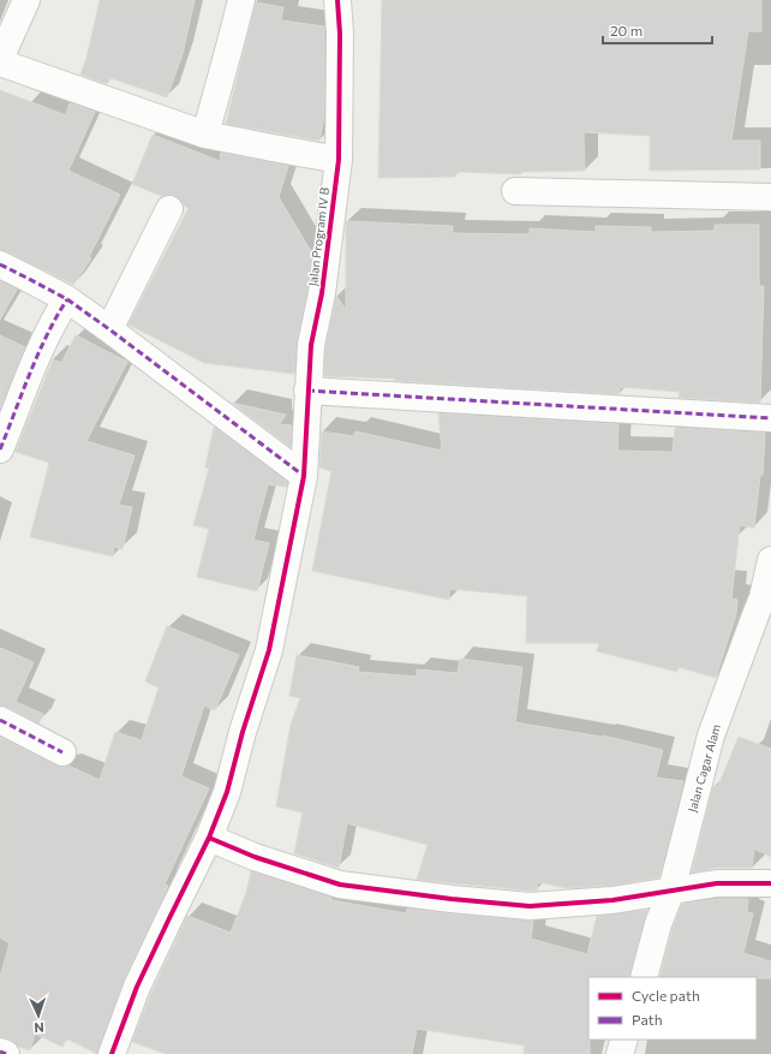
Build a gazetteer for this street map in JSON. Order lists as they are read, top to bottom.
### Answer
{
  "streets": {
    "street": ["Jalan Program IV B", "Jalan Cagar Alam"]
  },
  "legend": ["Cycle path", "Path"],
  "scale_bar": "20 m",
  "north": "bottom"
}
